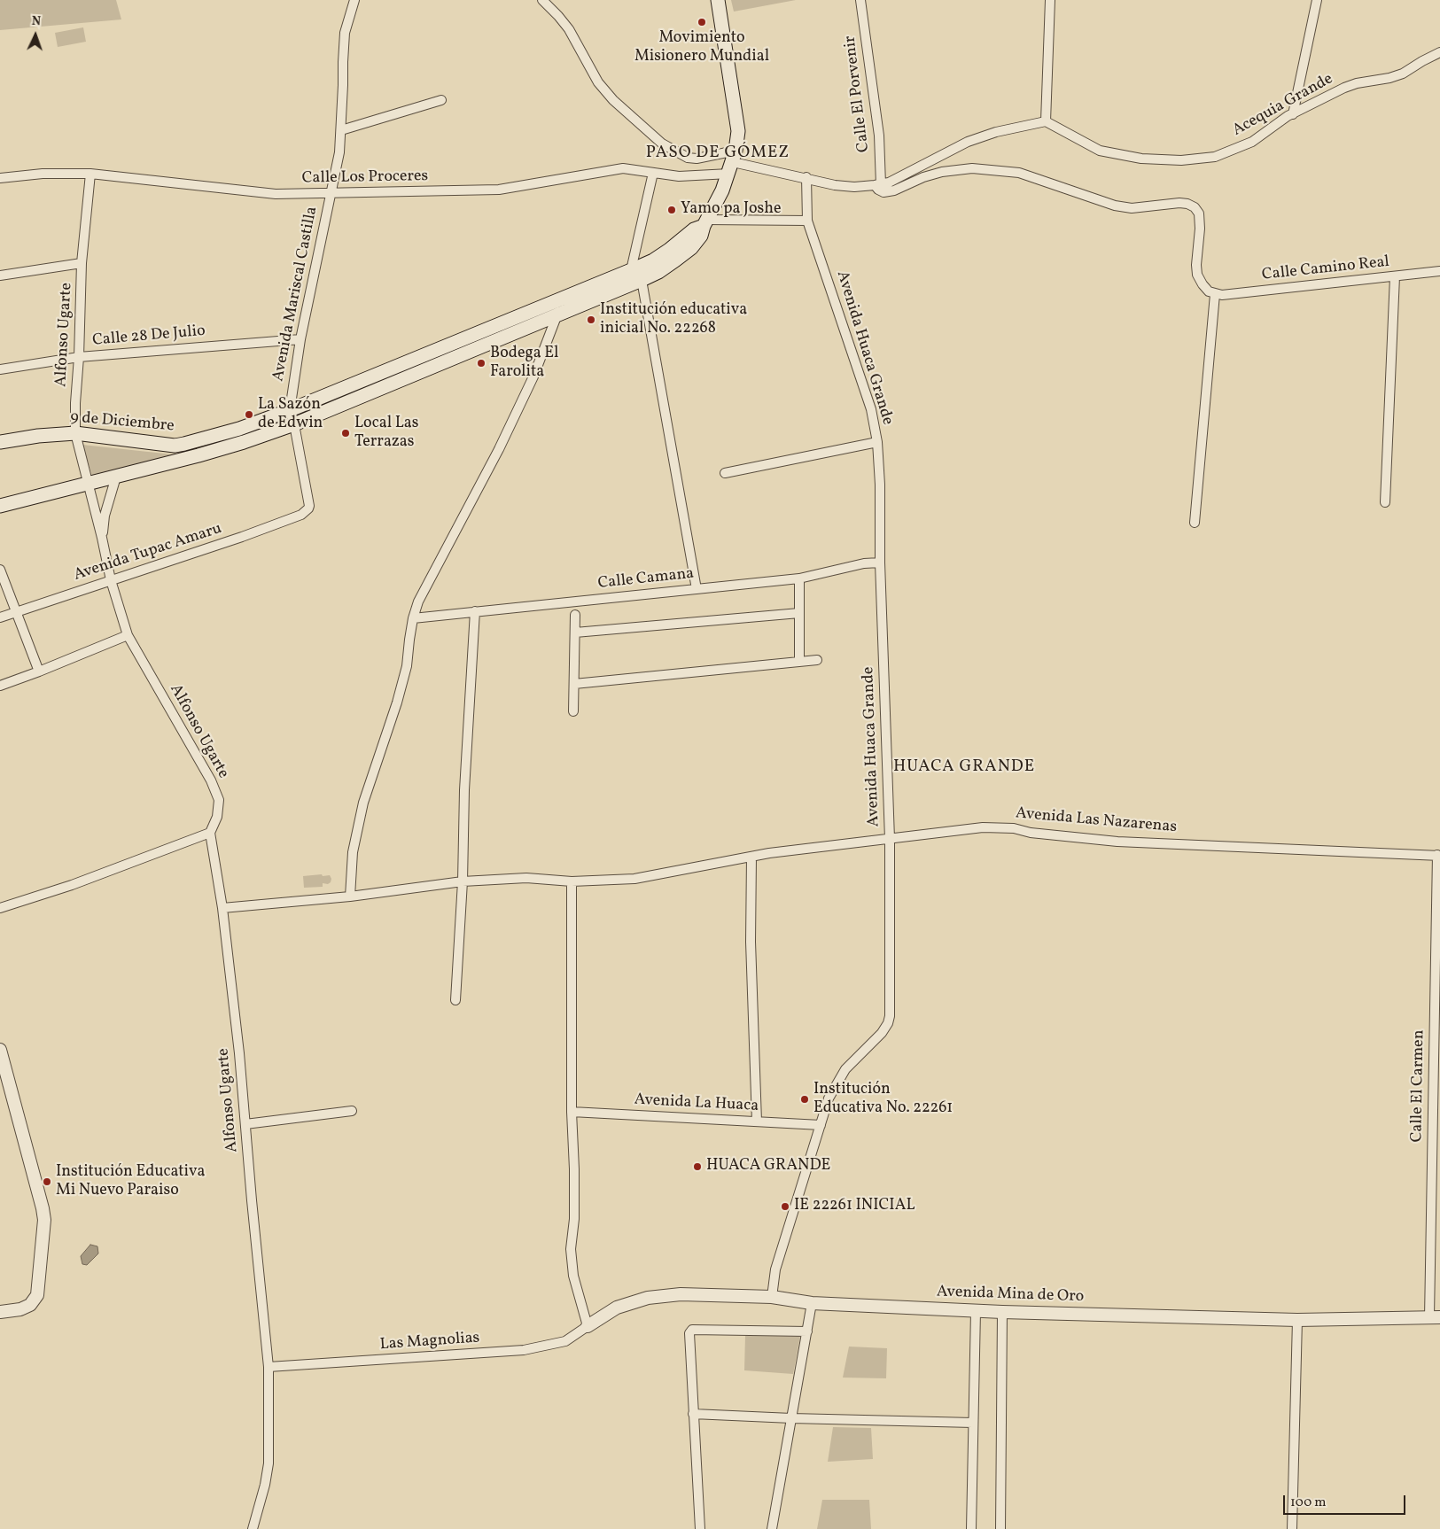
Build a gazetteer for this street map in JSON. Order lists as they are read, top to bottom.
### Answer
{
  "streets": {
    "main road": ["9 de Diciembre"],
    "street": [
      "Calle El Porvenir",
      "Acequia Grande",
      "Calle Los Proceres",
      "Calle Camino Real",
      "Avenida Mariscal Castilla",
      "Alfonso Ugarte",
      "Calle 28 De Julio",
      "Avenida Huaca Grande",
      "Avenida Tupac Amaru",
      "Calle Camana",
      "Avenida Las Nazarenas",
      "Calle El Carmen",
      "Avenida La Huaca",
      "Avenida Mina de Oro",
      "Las Magnolias"
    ]
  },
  "crossings": [
    ["Calle Los Proceres", "Avenida Mariscal Castilla"],
    ["Calle Los Proceres", "Alfonso Ugarte"],
    ["Avenida Mariscal Castilla", "Calle 28 De Julio"],
    ["Avenida Mariscal Castilla", "9 de Diciembre"],
    ["Alfonso Ugarte", "Calle 28 De Julio"],
    ["Alfonso Ugarte", "9 de Diciembre"],
    ["Alfonso Ugarte", "Avenida Tupac Amaru"],
    ["Alfonso Ugarte", "Avenida Las Nazarenas"],
    ["Alfonso Ugarte", "Las Magnolias"],
    ["Avenida Huaca Grande", "Calle Camana"],
    ["Avenida Huaca Grande", "Avenida Las Nazarenas"],
    ["Avenida Huaca Grande", "Avenida La Huaca"],
    ["Avenida Huaca Grande", "Avenida Mina de Oro"],
    ["Avenida Las Nazarenas", "Calle El Carmen"],
    ["Calle El Carmen", "Avenida Mina de Oro"],
    ["Avenida Mina de Oro", "Las Magnolias"]
  ],
  "districts": ["PASO DE GÓMEZ", "HUACA GRANDE"],
  "places": [
    "Movimiento Misionero Mundial",
    "Yamo pa Joshe",
    "Institución educativa inicial No. 22268",
    "Bodega El Farolita",
    "La Sazón de Edwin",
    "Local Las Terrazas",
    "Institución Educativa No. 22261",
    "HUACA GRANDE",
    "Institución Educativa Mi Nuevo Paraiso",
    "IE 22261 INICIAL"
  ],
  "scale_bar": "100 m",
  "north": "top"
}
